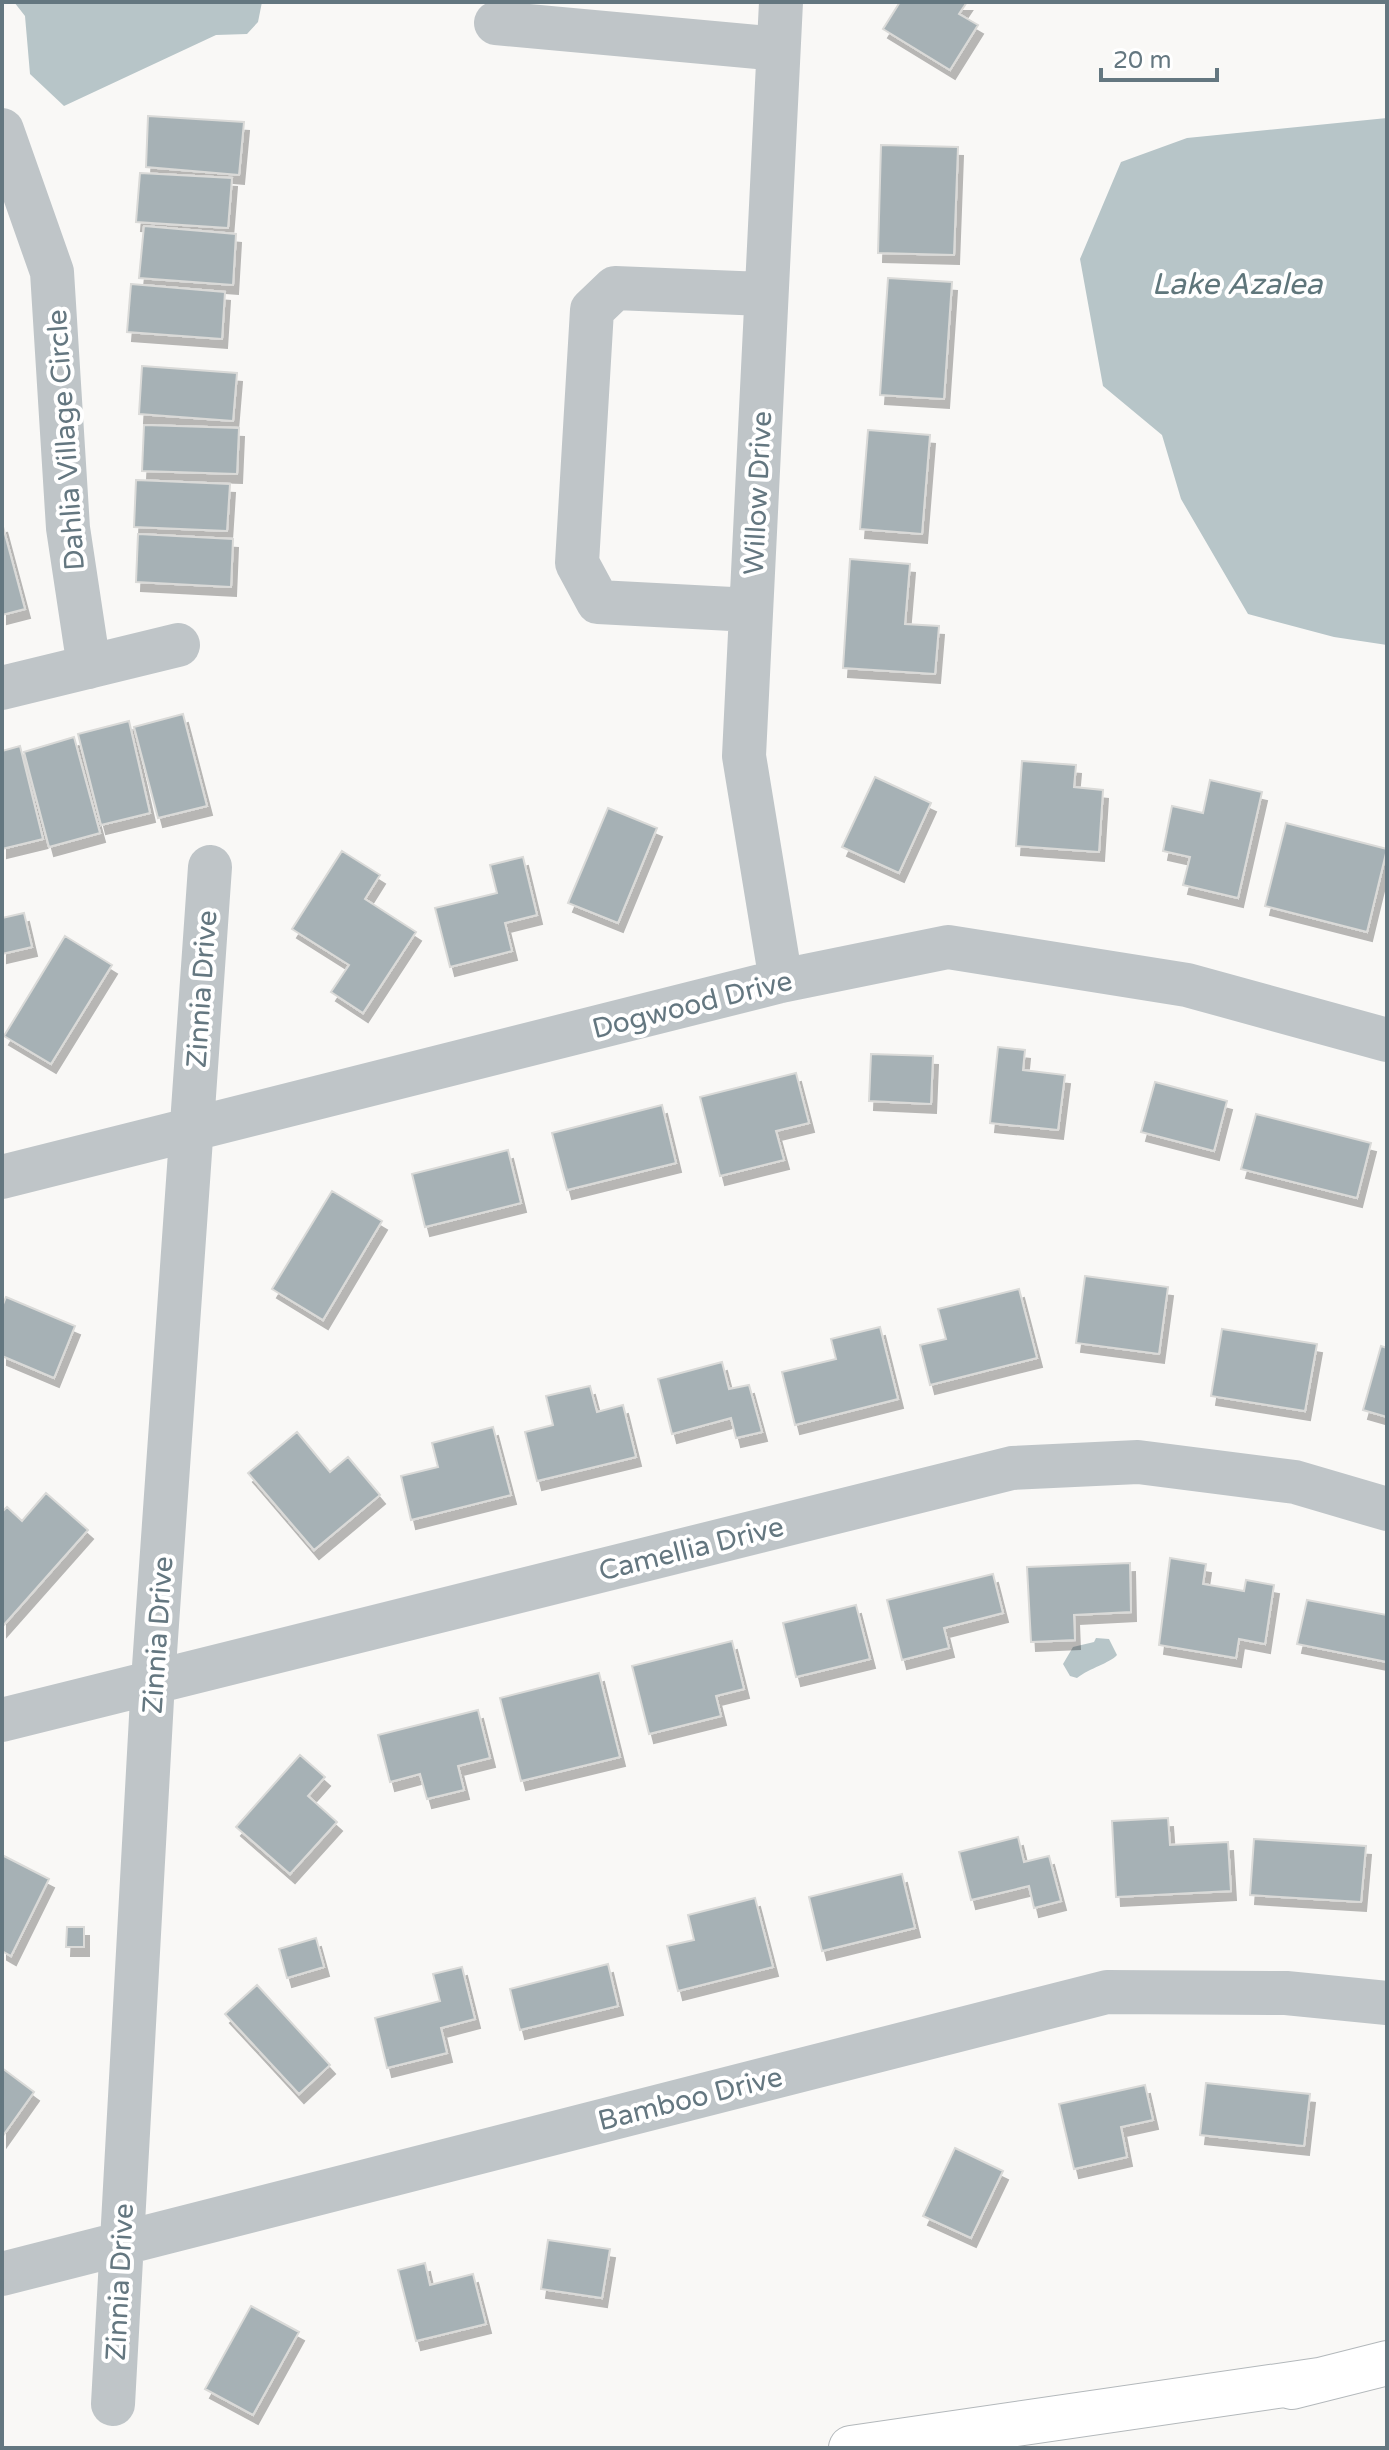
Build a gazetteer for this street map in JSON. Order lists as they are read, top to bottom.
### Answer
{
  "streets": {
    "street": [
      "Dahlia Village Circle",
      "Willow Drive",
      "Zinnia Drive",
      "Dogwood Drive",
      "Camellia Drive",
      "Bamboo Drive"
    ]
  },
  "crossings": [
    ["Willow Drive", "Dogwood Drive"],
    ["Zinnia Drive", "Dogwood Drive"],
    ["Zinnia Drive", "Camellia Drive"],
    ["Zinnia Drive", "Bamboo Drive"]
  ],
  "water": ["Lake Azalea"],
  "scale_bar": "20 m"
}
